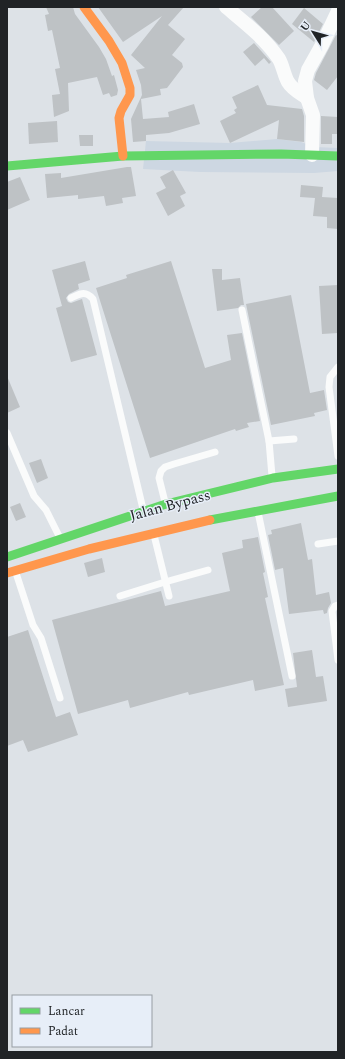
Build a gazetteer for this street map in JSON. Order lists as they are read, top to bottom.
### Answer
{
  "streets": {
    "main road": ["Jalan Bypass"]
  },
  "legend": ["Lancar", "Padat"],
  "north": "top left"
}
